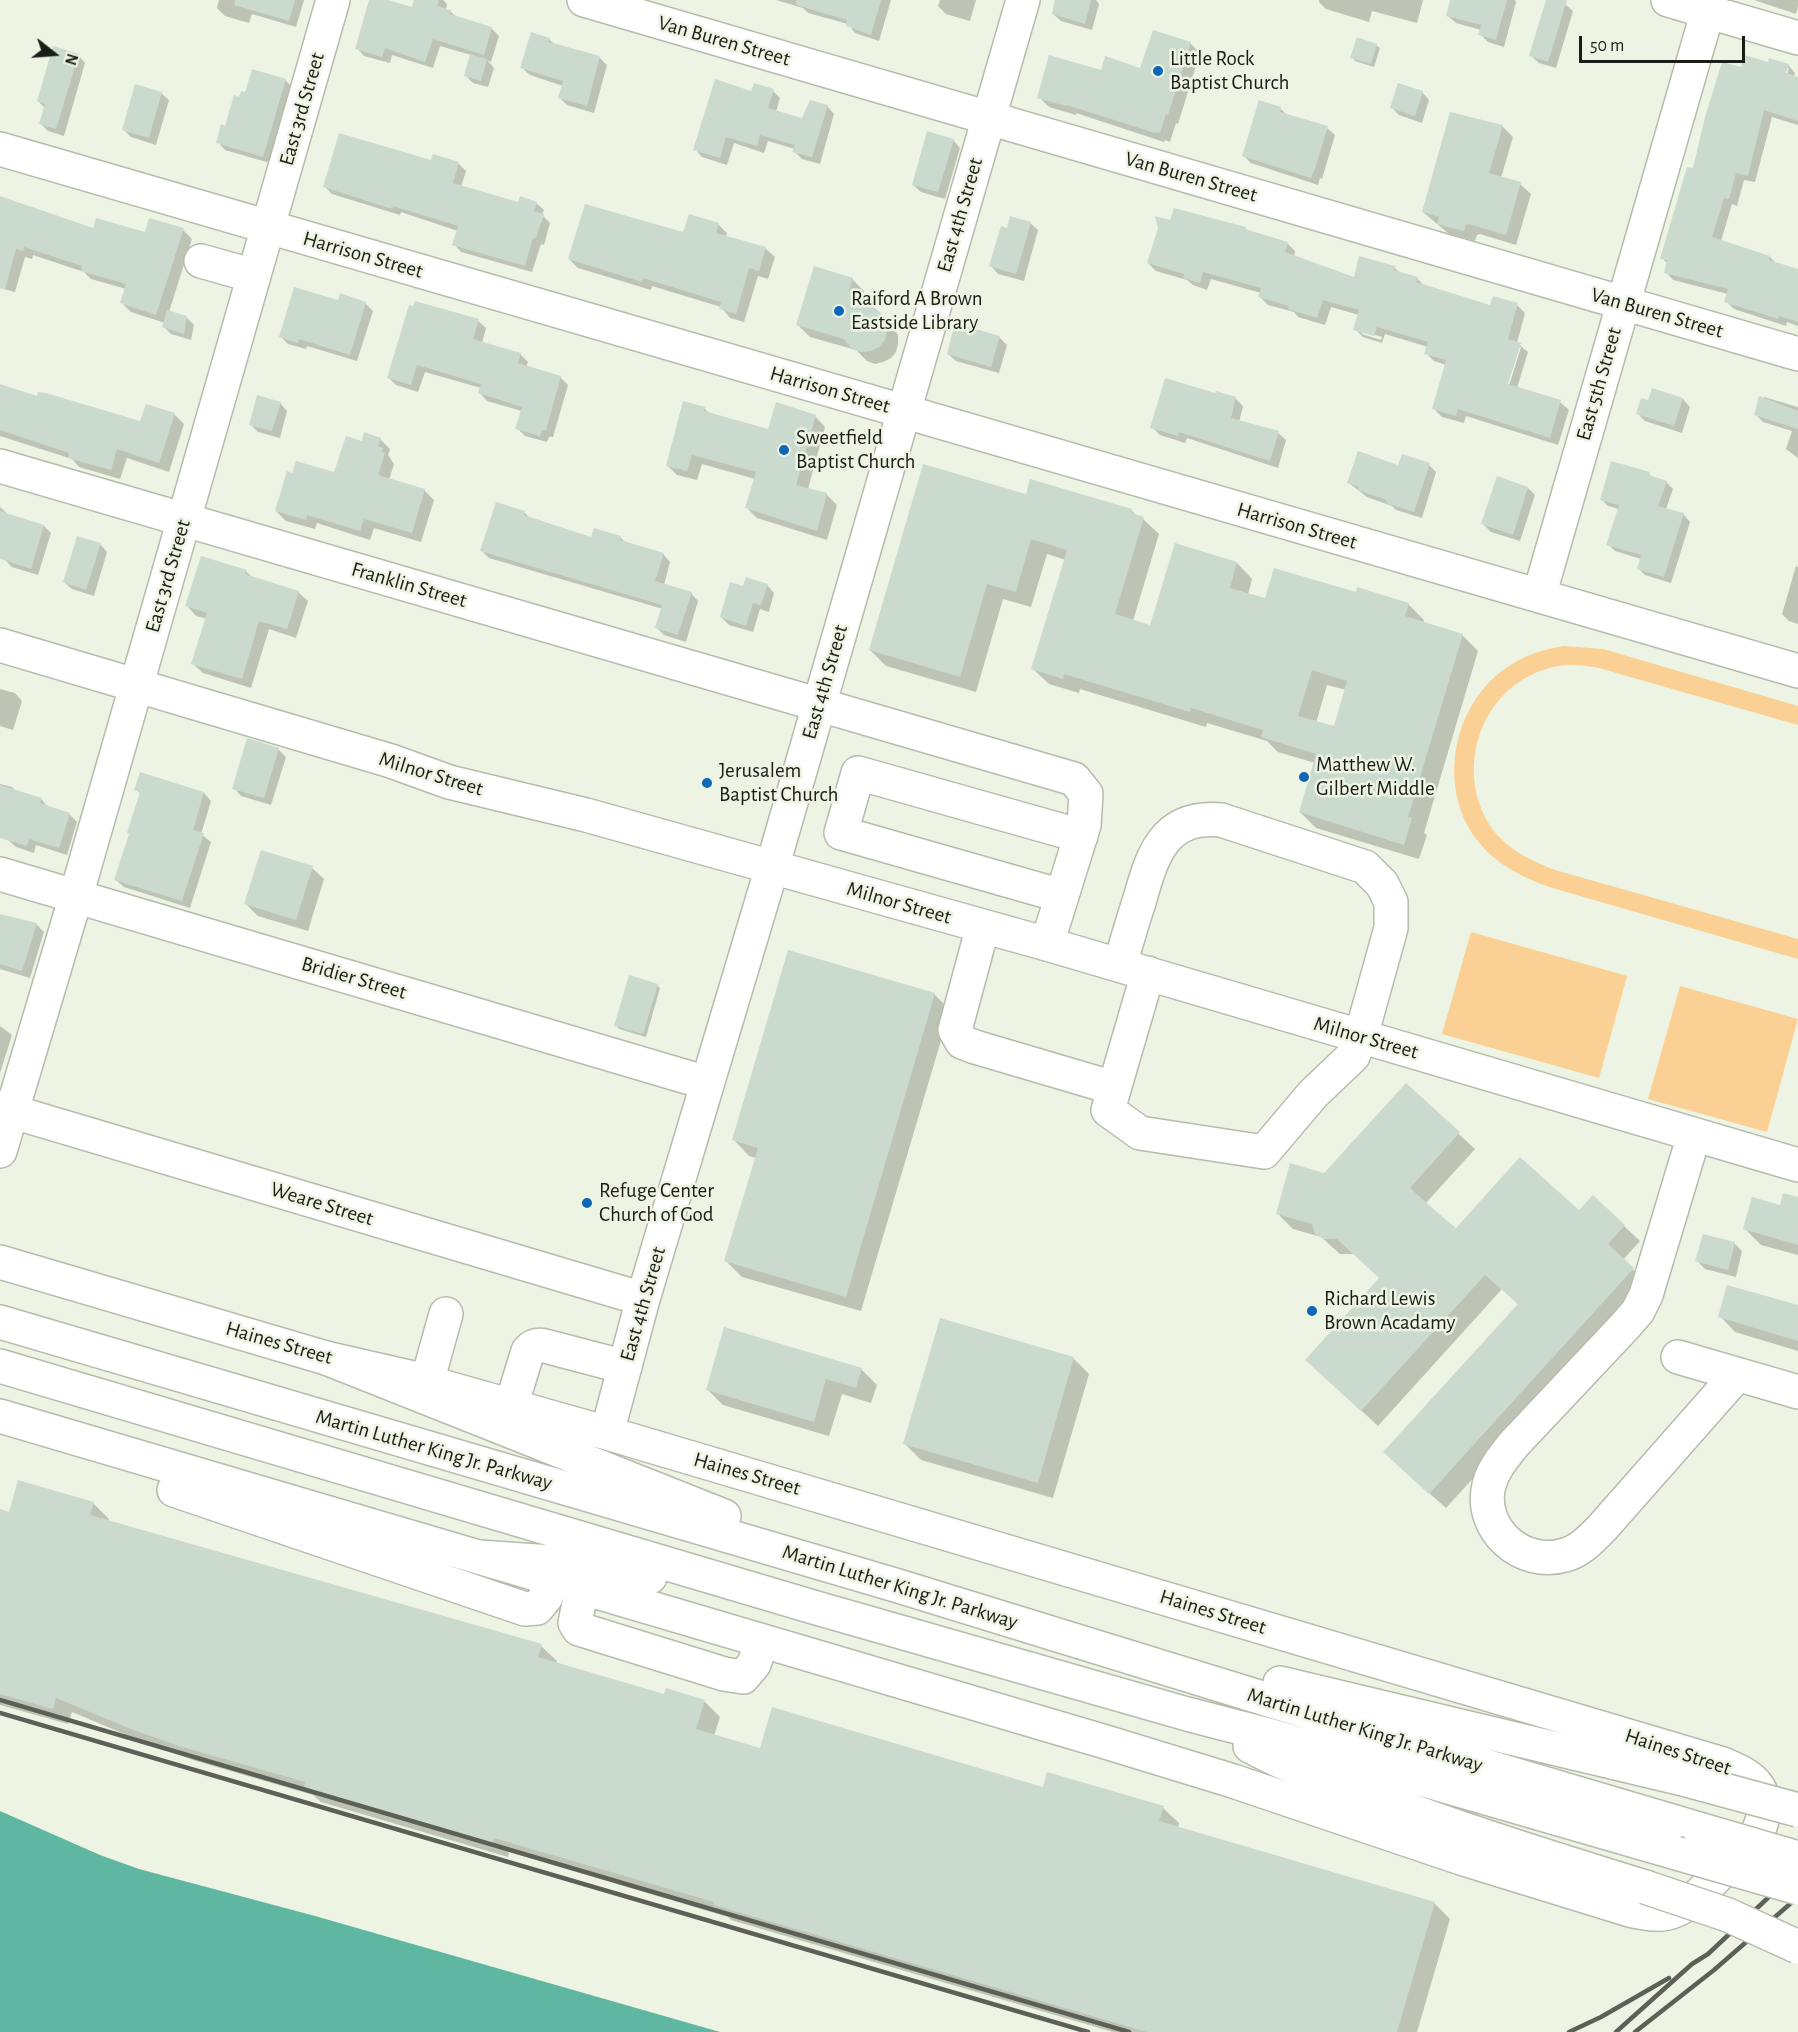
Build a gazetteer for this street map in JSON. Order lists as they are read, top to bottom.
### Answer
{
  "streets": {
    "main road": [
      "Van Buren Street",
      "East 3rd Street",
      "East 4th Street",
      "Harrison Street",
      "East 5th Street",
      "Franklin Street",
      "Milnor Street",
      "Bridier Street",
      "Weare Street",
      "Haines Street",
      "Martin Luther King Jr. Parkway"
    ]
  },
  "crossings": [
    ["Van Buren Street", "East 4th Street"],
    ["Van Buren Street", "East 5th Street"],
    ["East 3rd Street", "Harrison Street"],
    ["East 3rd Street", "Franklin Street"],
    ["East 3rd Street", "Milnor Street"],
    ["East 3rd Street", "Bridier Street"],
    ["East 3rd Street", "Weare Street"],
    ["East 4th Street", "Harrison Street"],
    ["East 4th Street", "Franklin Street"],
    ["East 4th Street", "Milnor Street"],
    ["East 4th Street", "Bridier Street"],
    ["East 4th Street", "Weare Street"],
    ["East 4th Street", "Haines Street"],
    ["Harrison Street", "East 5th Street"],
    ["Franklin Street", "Milnor Street"]
  ],
  "places": [
    "Little Rock Baptist Church",
    "Raiford A Brown Eastside Library",
    "Sweetfield Baptist Church",
    "Matthew W. Gilbert Middle",
    "Jerusalem Baptist Church",
    "Refuge Center Church of God",
    "Richard Lewis Brown Acadamy"
  ],
  "scale_bar": "50 m",
  "north": "right"
}
